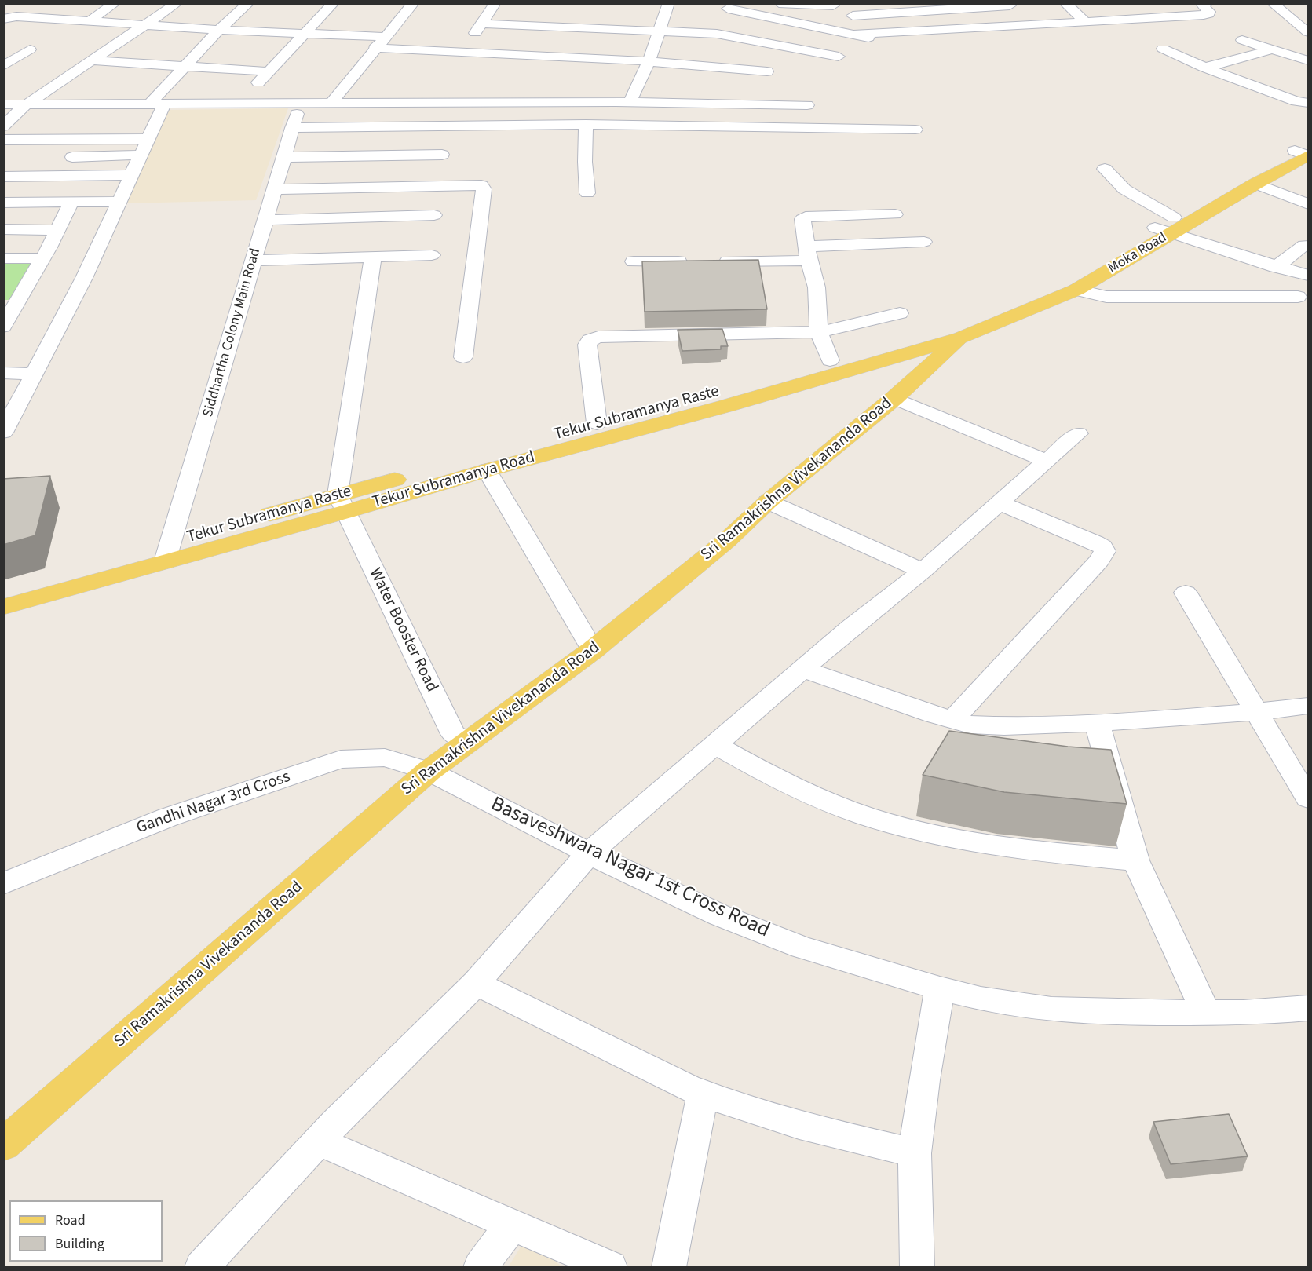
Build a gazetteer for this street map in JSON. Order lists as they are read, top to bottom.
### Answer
{
  "streets": {
    "main road": [
      "Moka Road",
      "Tekur Subramanya Raste",
      "Sri Ramakrishna Vivekananda Road",
      "Tekur Subramanya Road"
    ],
    "street": [
      "Siddhartha Colony Main Road",
      "Water Booster Road",
      "Gandhi Nagar 3rd Cross",
      "Basaveshwara Nagar 1st Cross Road"
    ]
  },
  "crossings": [
    ["Moka Road", "Sri Ramakrishna Vivekananda Road"],
    ["Siddhartha Colony Main Road", "Tekur Subramanya Raste"],
    ["Tekur Subramanya Raste", "Tekur Subramanya Road"],
    ["Tekur Subramanya Raste", "Water Booster Road"],
    ["Sri Ramakrishna Vivekananda Road", "Water Booster Road"],
    ["Sri Ramakrishna Vivekananda Road", "Gandhi Nagar 3rd Cross"],
    ["Sri Ramakrishna Vivekananda Road", "Basaveshwara Nagar 1st Cross Road"],
    ["Tekur Subramanya Road", "Water Booster Road"],
    ["Gandhi Nagar 3rd Cross", "Basaveshwara Nagar 1st Cross Road"]
  ],
  "legend": ["Road", "Building"]
}
